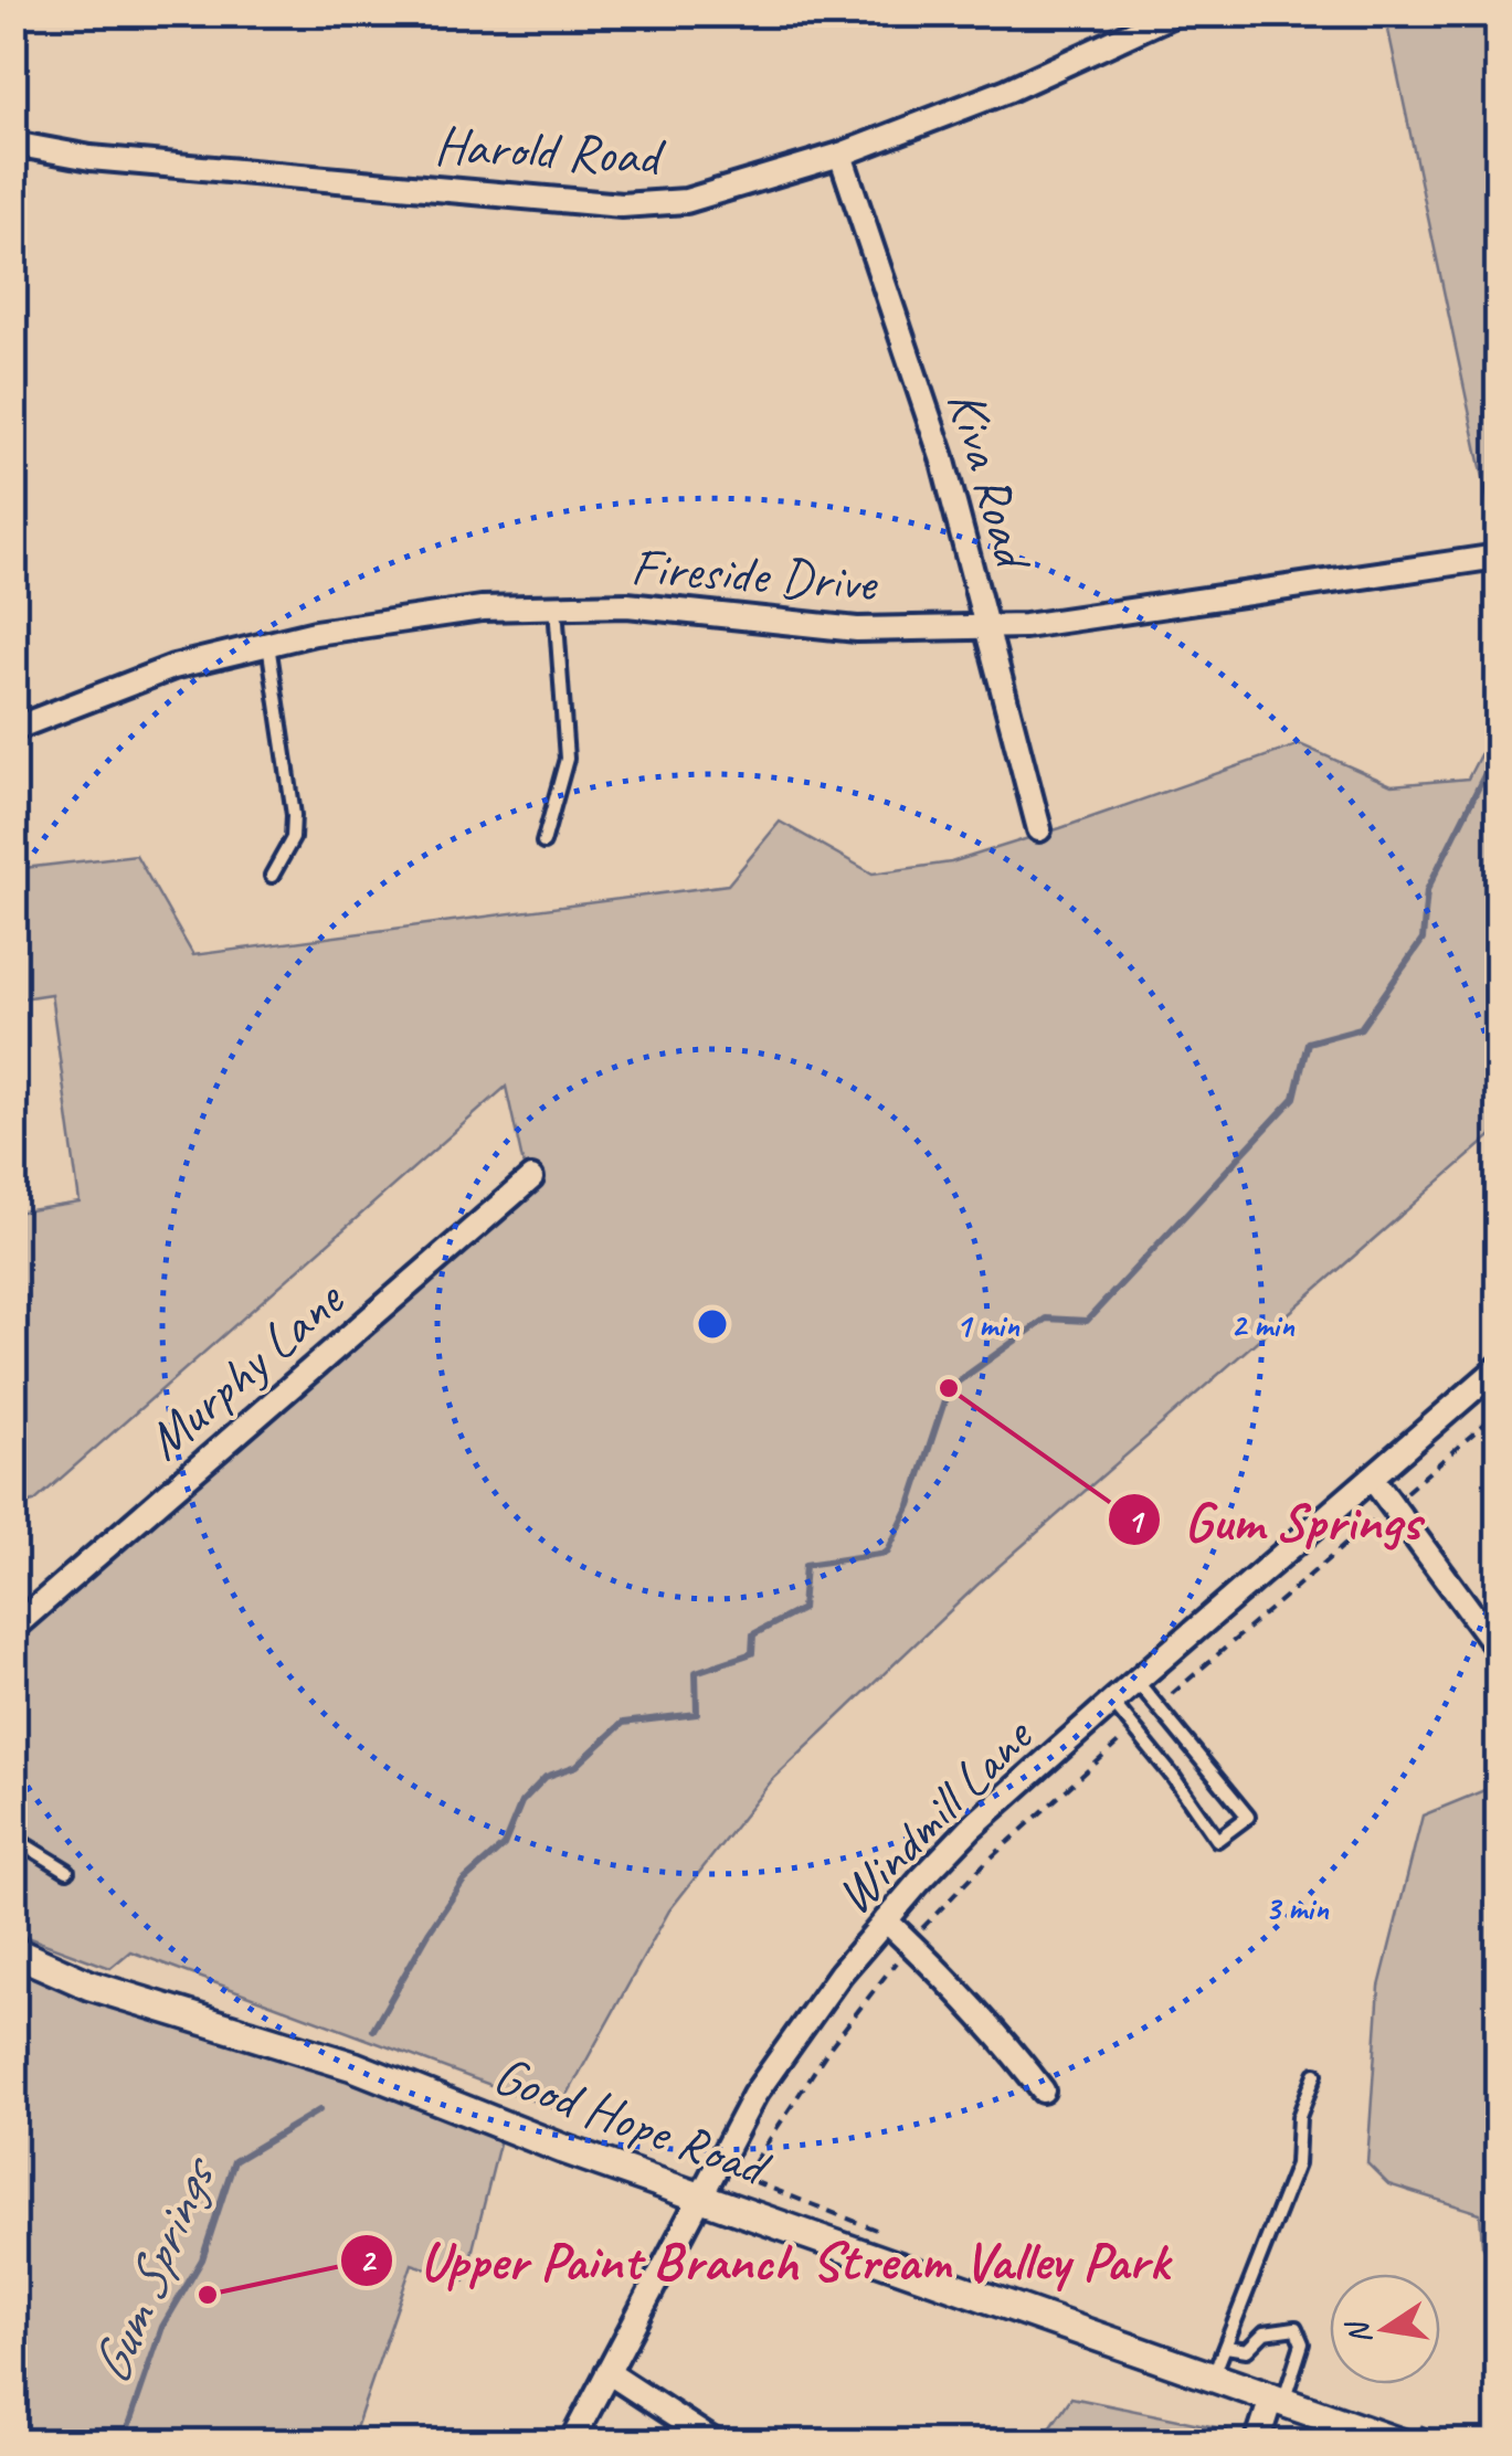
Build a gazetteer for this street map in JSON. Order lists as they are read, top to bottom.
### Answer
{
  "streets": {
    "street": [
      "Harold Road",
      "Kiva Road",
      "Fireside Drive",
      "Murphy Lane",
      "Windmill Lane",
      "Good Hope Road"
    ]
  },
  "crossings": [
    ["Harold Road", "Kiva Road"],
    ["Kiva Road", "Fireside Drive"],
    ["Windmill Lane", "Good Hope Road"]
  ],
  "water": ["Gum Springs"],
  "places": ["Gum Springs", "Upper Paint Branch Stream Valley Park"],
  "north": "left",
  "rings": ["1 min", "2 min", "3 min"]
}
